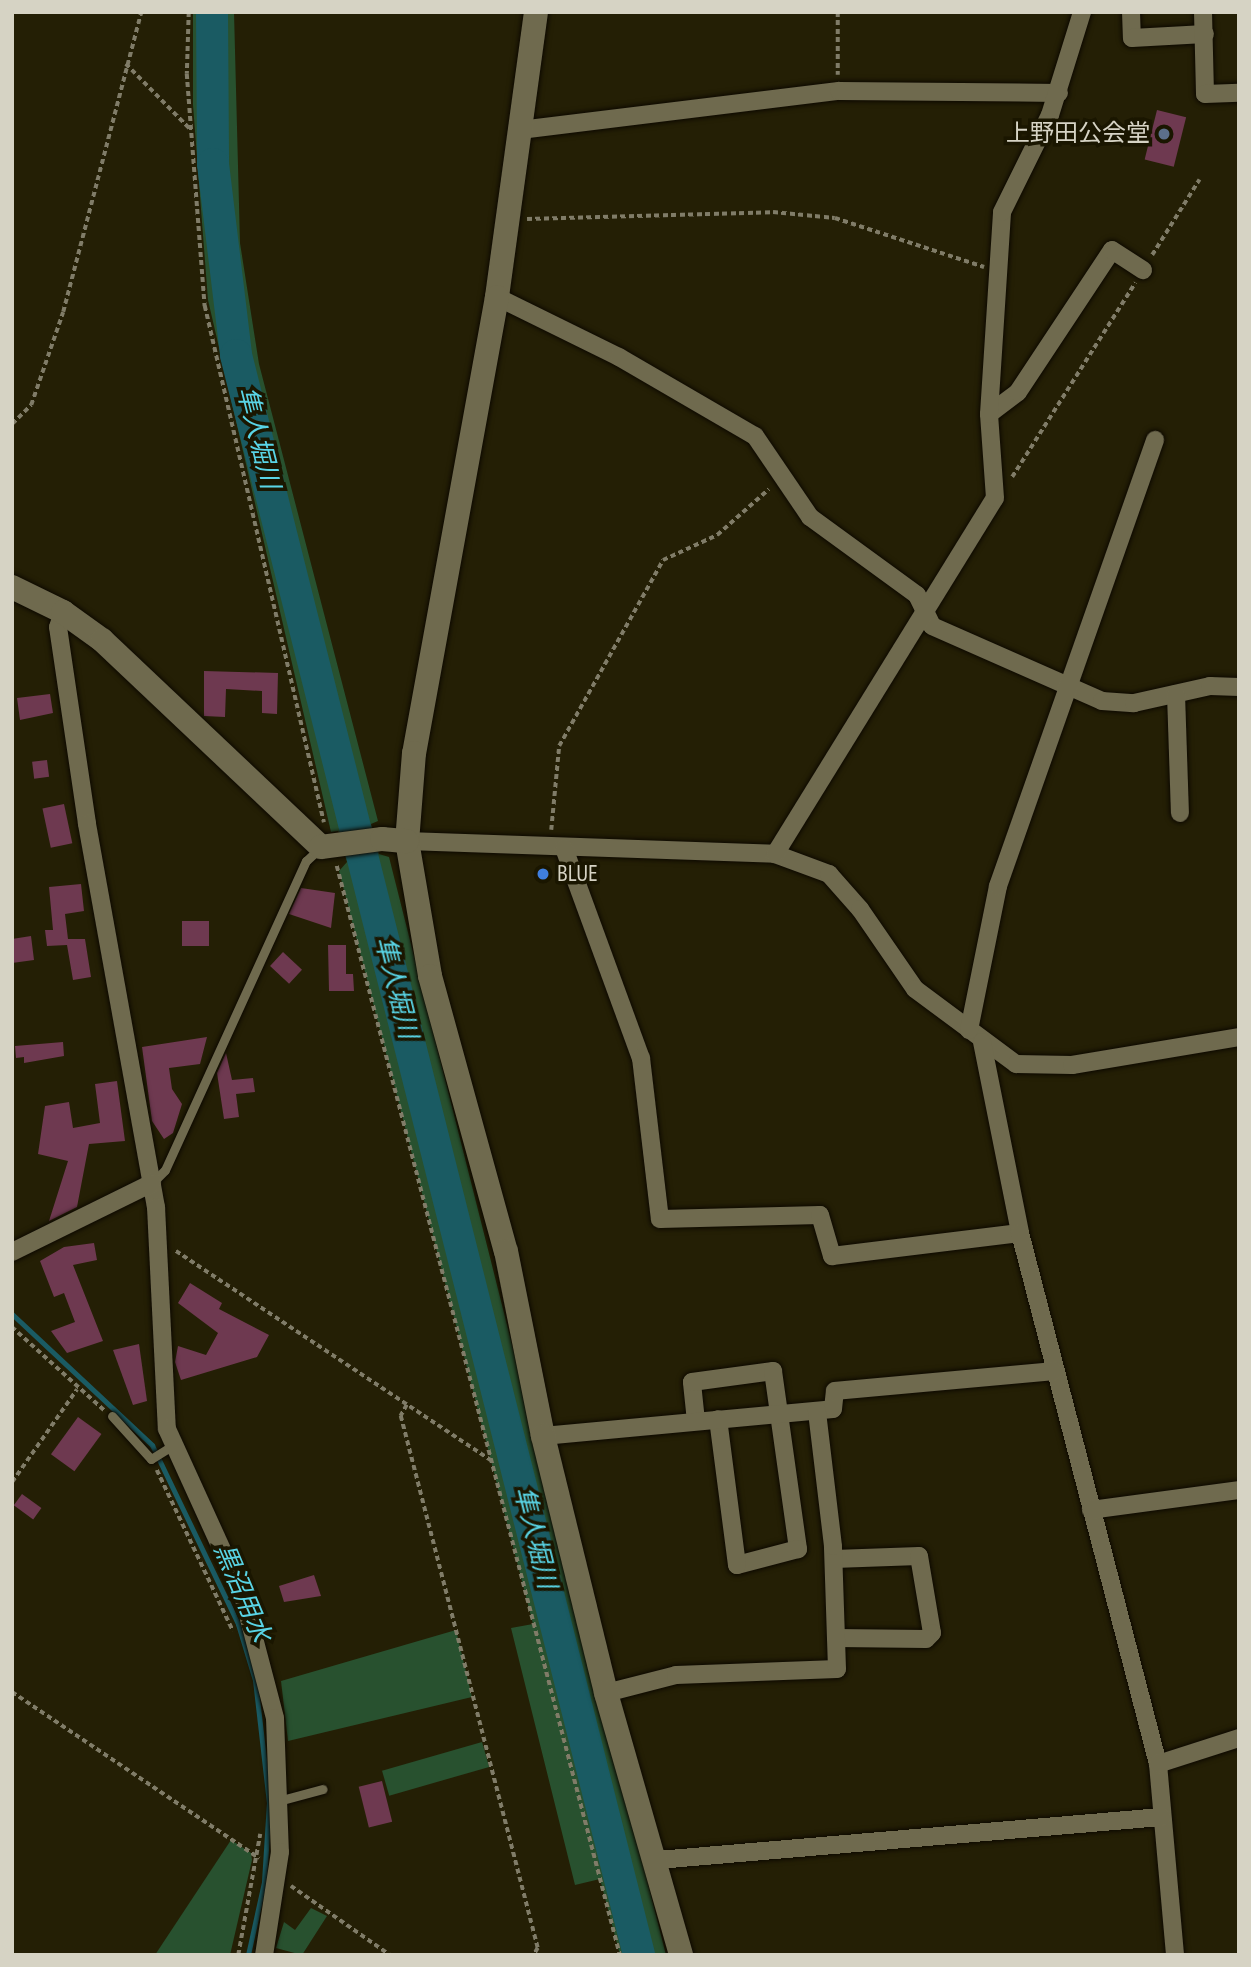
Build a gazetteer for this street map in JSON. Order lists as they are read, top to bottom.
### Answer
{
  "water": ["隼人堀川", "黒沼用水"],
  "places": ["上野田公会堂", "BLUE"]
}
